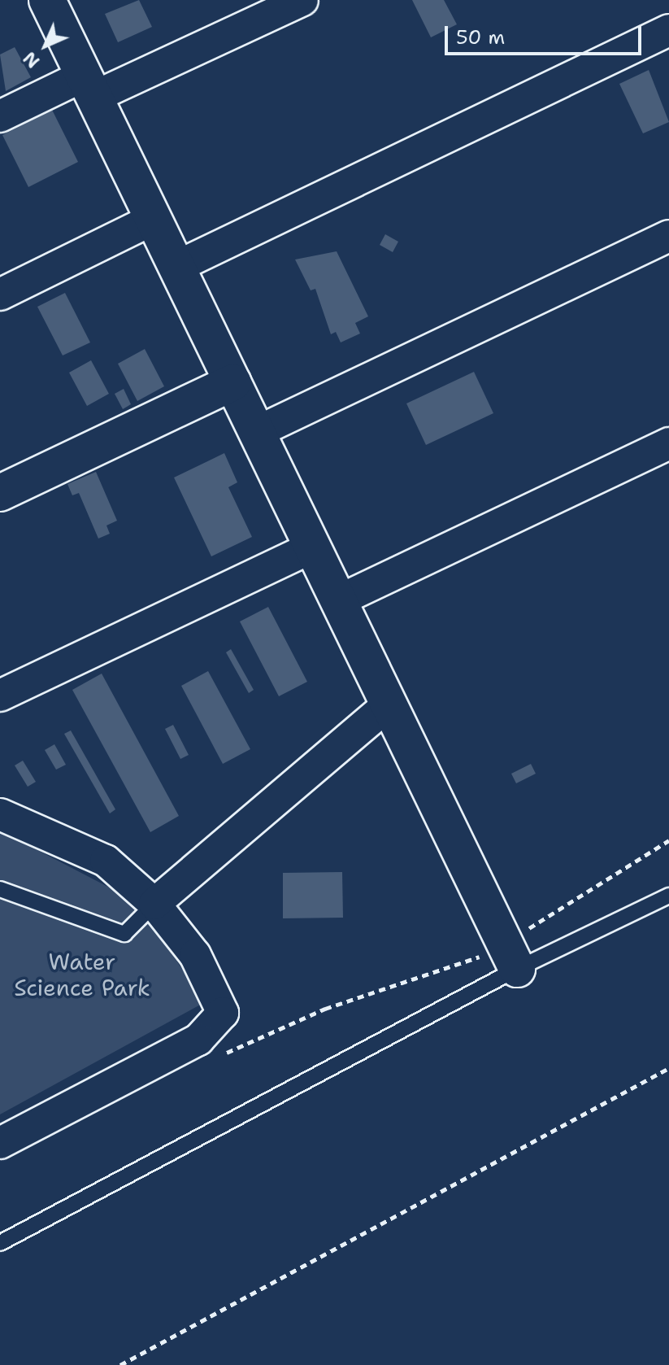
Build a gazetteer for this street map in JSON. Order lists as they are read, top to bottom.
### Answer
{
  "parks": ["Water Science Park"],
  "scale_bar": "50 m",
  "north": "bottom left"
}
